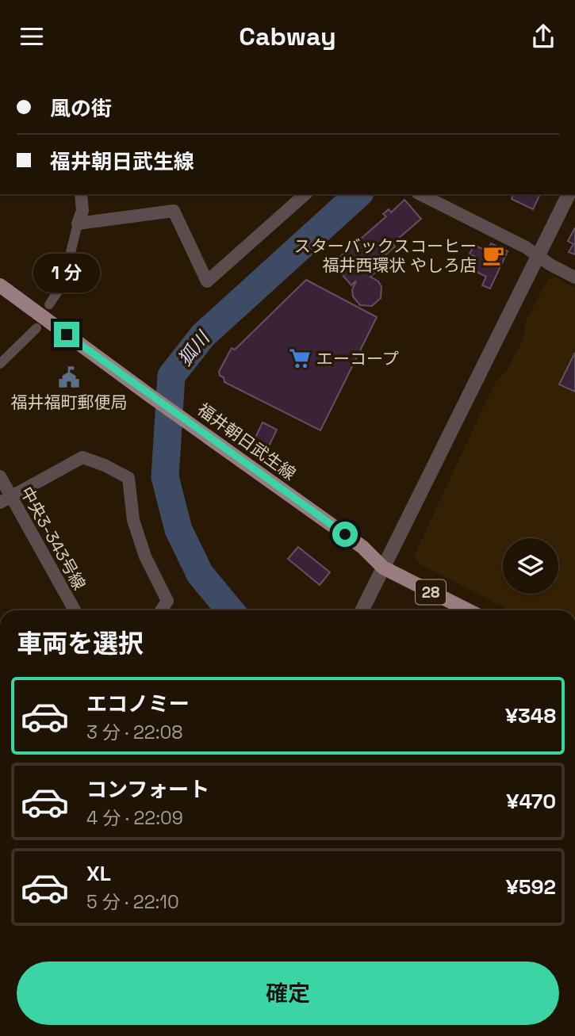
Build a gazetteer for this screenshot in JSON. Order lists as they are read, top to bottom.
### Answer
{
  "streets": {
    "main road": ["福井朝日武生線", "28"],
    "street": ["中央3-343号線"]
  },
  "water": ["狐川"],
  "places": {
    "cafe": ["スターバックスコーヒー 福井西環状 やしろ店"],
    "supermarket": ["エーコープ"],
    "public building": ["福井福町郵便局"]
  },
  "page": {
    "header": "Cabway",
    "banner": ["風の街", "福井朝日武生線"],
    "bubble": "1 分",
    "heading": "車両を選択",
    "list": [
      {
        "name": "エコノミー",
        "note": "3 分 · 22:08",
        "value": "¥348"
      },
      {
        "name": "コンフォート",
        "note": "4 分 · 22:09",
        "value": "¥470"
      },
      {
        "name": "XL",
        "note": "5 分 · 22:10",
        "value": "¥592"
      }
    ],
    "buttons": "確定"
  }
}
